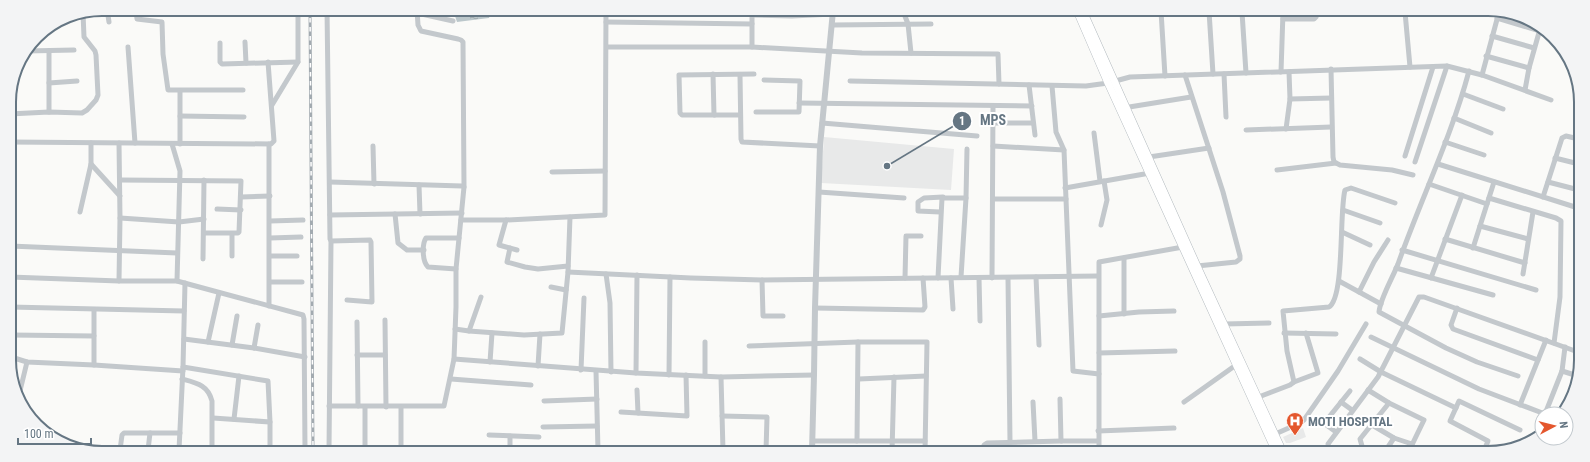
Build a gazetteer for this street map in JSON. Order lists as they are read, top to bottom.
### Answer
{
  "places": {
    "other": ["MPS"],
    "hospital": ["MOTI HOSPITAL"]
  },
  "scale_bar": "100 m",
  "north": "right"
}
